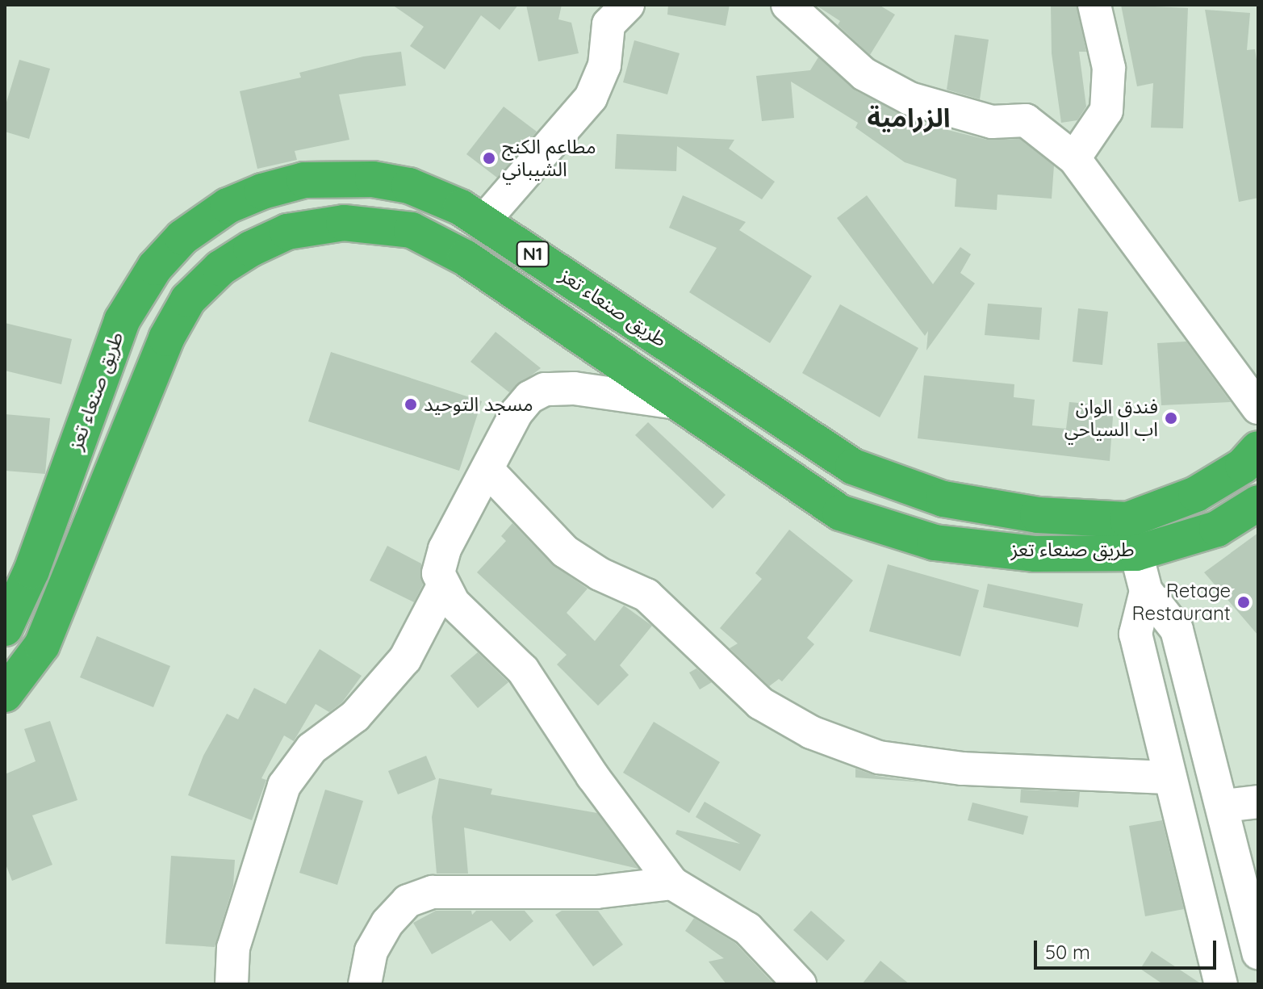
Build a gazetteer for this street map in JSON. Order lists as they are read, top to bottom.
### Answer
{
  "streets": {
    "highway": ["N1", "طريق صنعاء تعز"]
  },
  "districts": ["الزرامية"],
  "places": [
    "مطاعم الكنج الشيباني",
    "مسجد التوحيد",
    "فندق الوان اب السياحي",
    "Retage Restaurant"
  ],
  "scale_bar": "50 m"
}
